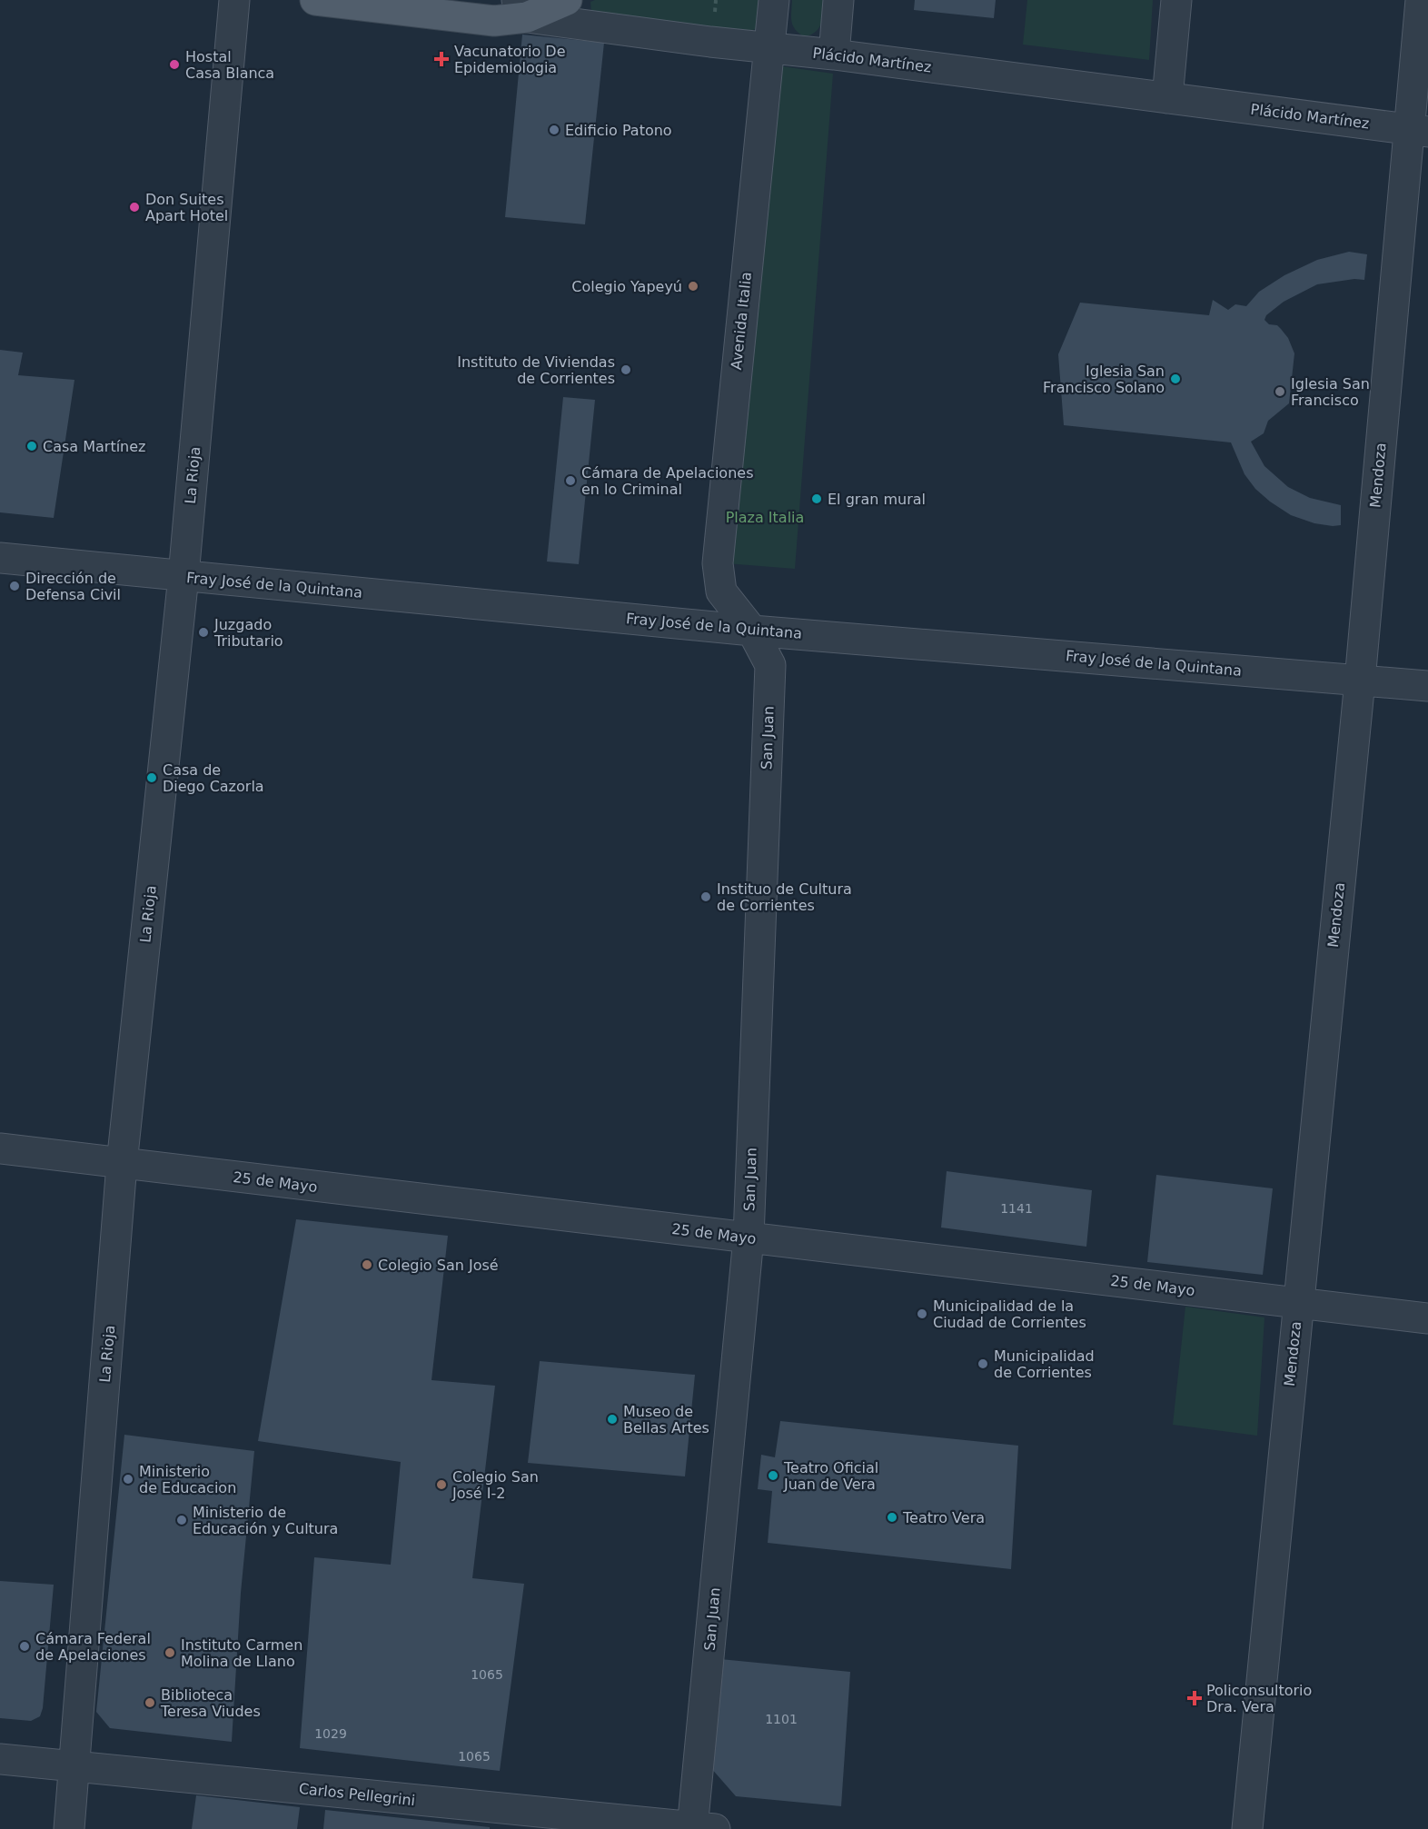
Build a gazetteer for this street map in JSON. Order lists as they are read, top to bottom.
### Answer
{
  "streets": {
    "main road": ["Plácido Martínez"],
    "street": [
      "Avenida Italia",
      "La Rioja",
      "Mendoza",
      "Fray José de la Quintana",
      "San Juan",
      "25 de Mayo",
      "Carlos Pellegrini"
    ]
  },
  "crossings": [
    ["Plácido Martínez", "Avenida Italia"],
    ["Plácido Martínez", "Mendoza"],
    ["Avenida Italia", "Fray José de la Quintana"],
    ["Avenida Italia", "San Juan"],
    ["La Rioja", "Fray José de la Quintana"],
    ["La Rioja", "25 de Mayo"],
    ["La Rioja", "Carlos Pellegrini"],
    ["Mendoza", "Fray José de la Quintana"],
    ["Mendoza", "25 de Mayo"],
    ["Fray José de la Quintana", "San Juan"],
    ["San Juan", "25 de Mayo"],
    ["San Juan", "Carlos Pellegrini"]
  ],
  "parks": ["Plaza Italia"],
  "places": {
    "health": ["Vacunatorio De Epidemiologia", "Policonsultorio Dra. Vera"],
    "other": [
      "Hostal Casa Blanca",
      "Edificio Patono",
      "Don Suites Apart Hotel",
      "Colegio Yapeyú",
      "Instituto de Viviendas de Corrientes",
      "Iglesia San Francisco Solano",
      "Iglesia San Francisco",
      "Casa Martínez",
      "Cámara de Apelaciones en lo Criminal",
      "El gran mural",
      "Dirección de Defensa Civil",
      "Juzgado Tributario",
      "Casa de Diego Cazorla",
      "Instituo de Cultura de Corrientes",
      "Colegio San José",
      "Municipalidad de la Ciudad de Corrientes",
      "Municipalidad de Corrientes",
      "Museo de Bellas Artes",
      "Teatro Oficial Juan de Vera",
      "Ministerio de Educacion",
      "Colegio San José I-2",
      "Teatro Vera",
      "Ministerio de Educación y Cultura",
      "Cámara Federal de Apelaciones",
      "Instituto Carmen Molina de Llano",
      "Biblioteca Teresa Viudes"
    ]
  },
  "house_numbers": [
    "1141",
    "1065",
    "1101",
    "1029",
    "1065"
  ]
}
